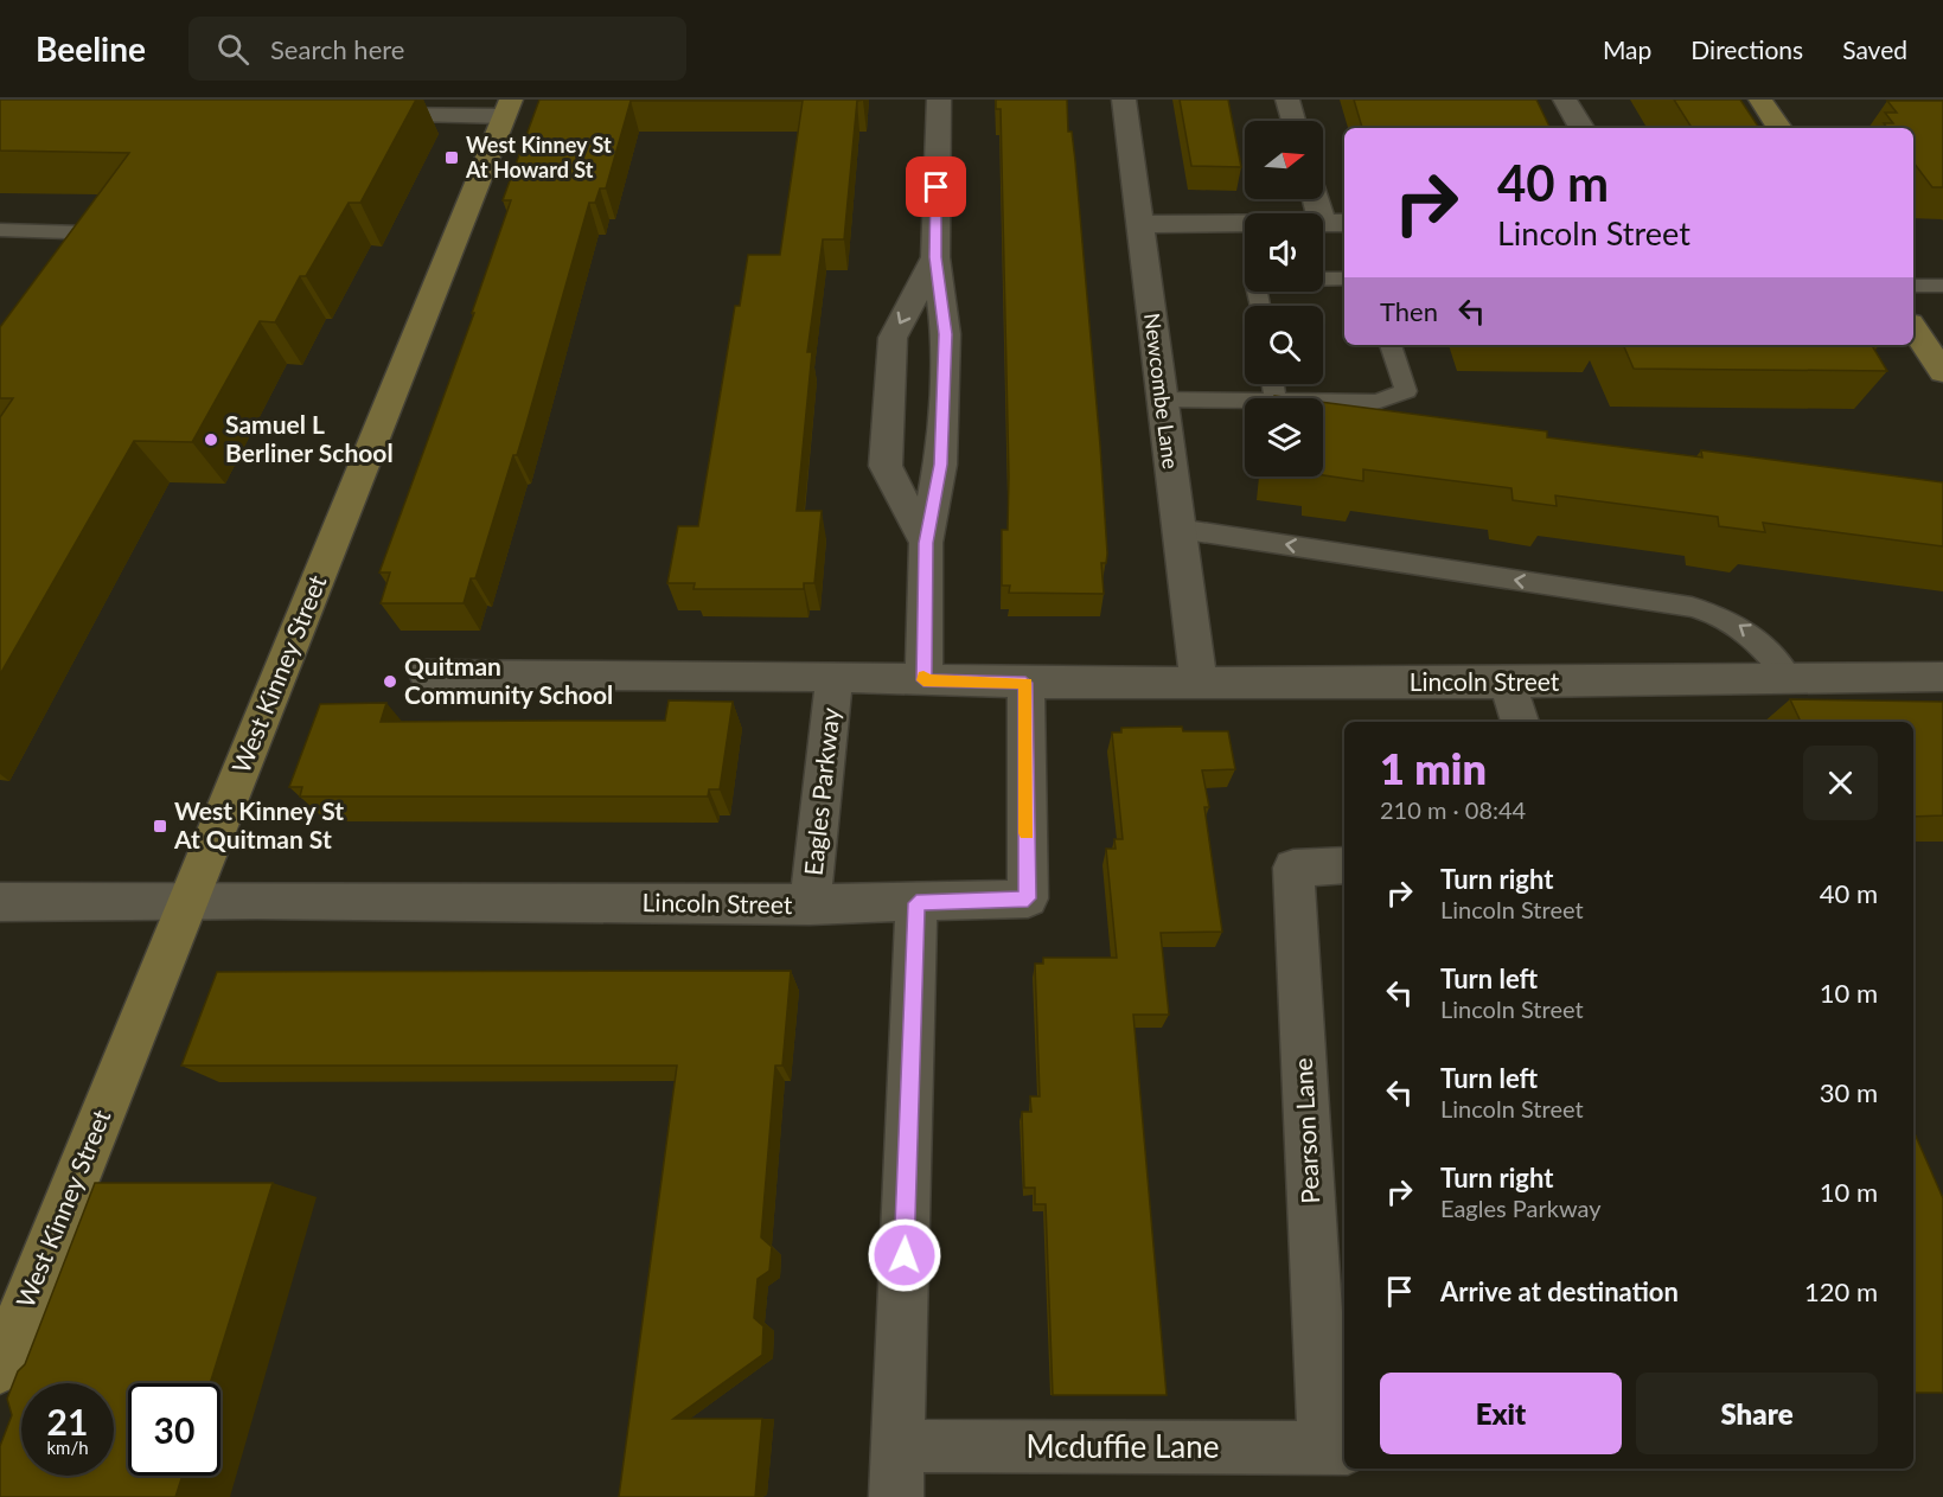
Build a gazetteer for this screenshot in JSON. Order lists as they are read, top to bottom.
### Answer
{
  "streets": {
    "street": [
      "Newcombe Lane",
      "West Kinney Street",
      "Lincoln Street",
      "Eagles Parkway",
      "Pearson Lane",
      "Mcduffie Lane"
    ]
  },
  "crossings": [
    ["Newcombe Lane", "Lincoln Street"],
    ["West Kinney Street", "Lincoln Street"],
    ["Lincoln Street", "Eagles Parkway"],
    ["Pearson Lane", "Mcduffie Lane"]
  ],
  "places": {
    "transit": ["West Kinney St At Howard St", "West Kinney St At Quitman St"],
    "other": ["Samuel L Berliner School", "Quitman Community School"]
  },
  "north": "right",
  "page": {
    "header": "Beeline",
    "search": "Search here",
    "nav": ["Map", "Directions", "Saved"],
    "turn": ["40 m", "Lincoln Street"],
    "then": "Then",
    "heading": ["1 min", "210 m · 08:44"],
    "list": [
      {
        "name": "Turn right",
        "note": "Lincoln Street",
        "value": "40 m"
      },
      {
        "name": "Turn left",
        "note": "Lincoln Street",
        "value": "10 m"
      },
      {
        "name": "Turn left",
        "note": "Lincoln Street",
        "value": "30 m"
      },
      {
        "name": "Turn right",
        "note": "Eagles Parkway",
        "value": "10 m"
      },
      {
        "name": "Arrive at destination",
        "value": "120 m"
      }
    ],
    "buttons": ["Exit", "Share"],
    "speed": "21 km/h",
    "limit": "30"
  }
}
